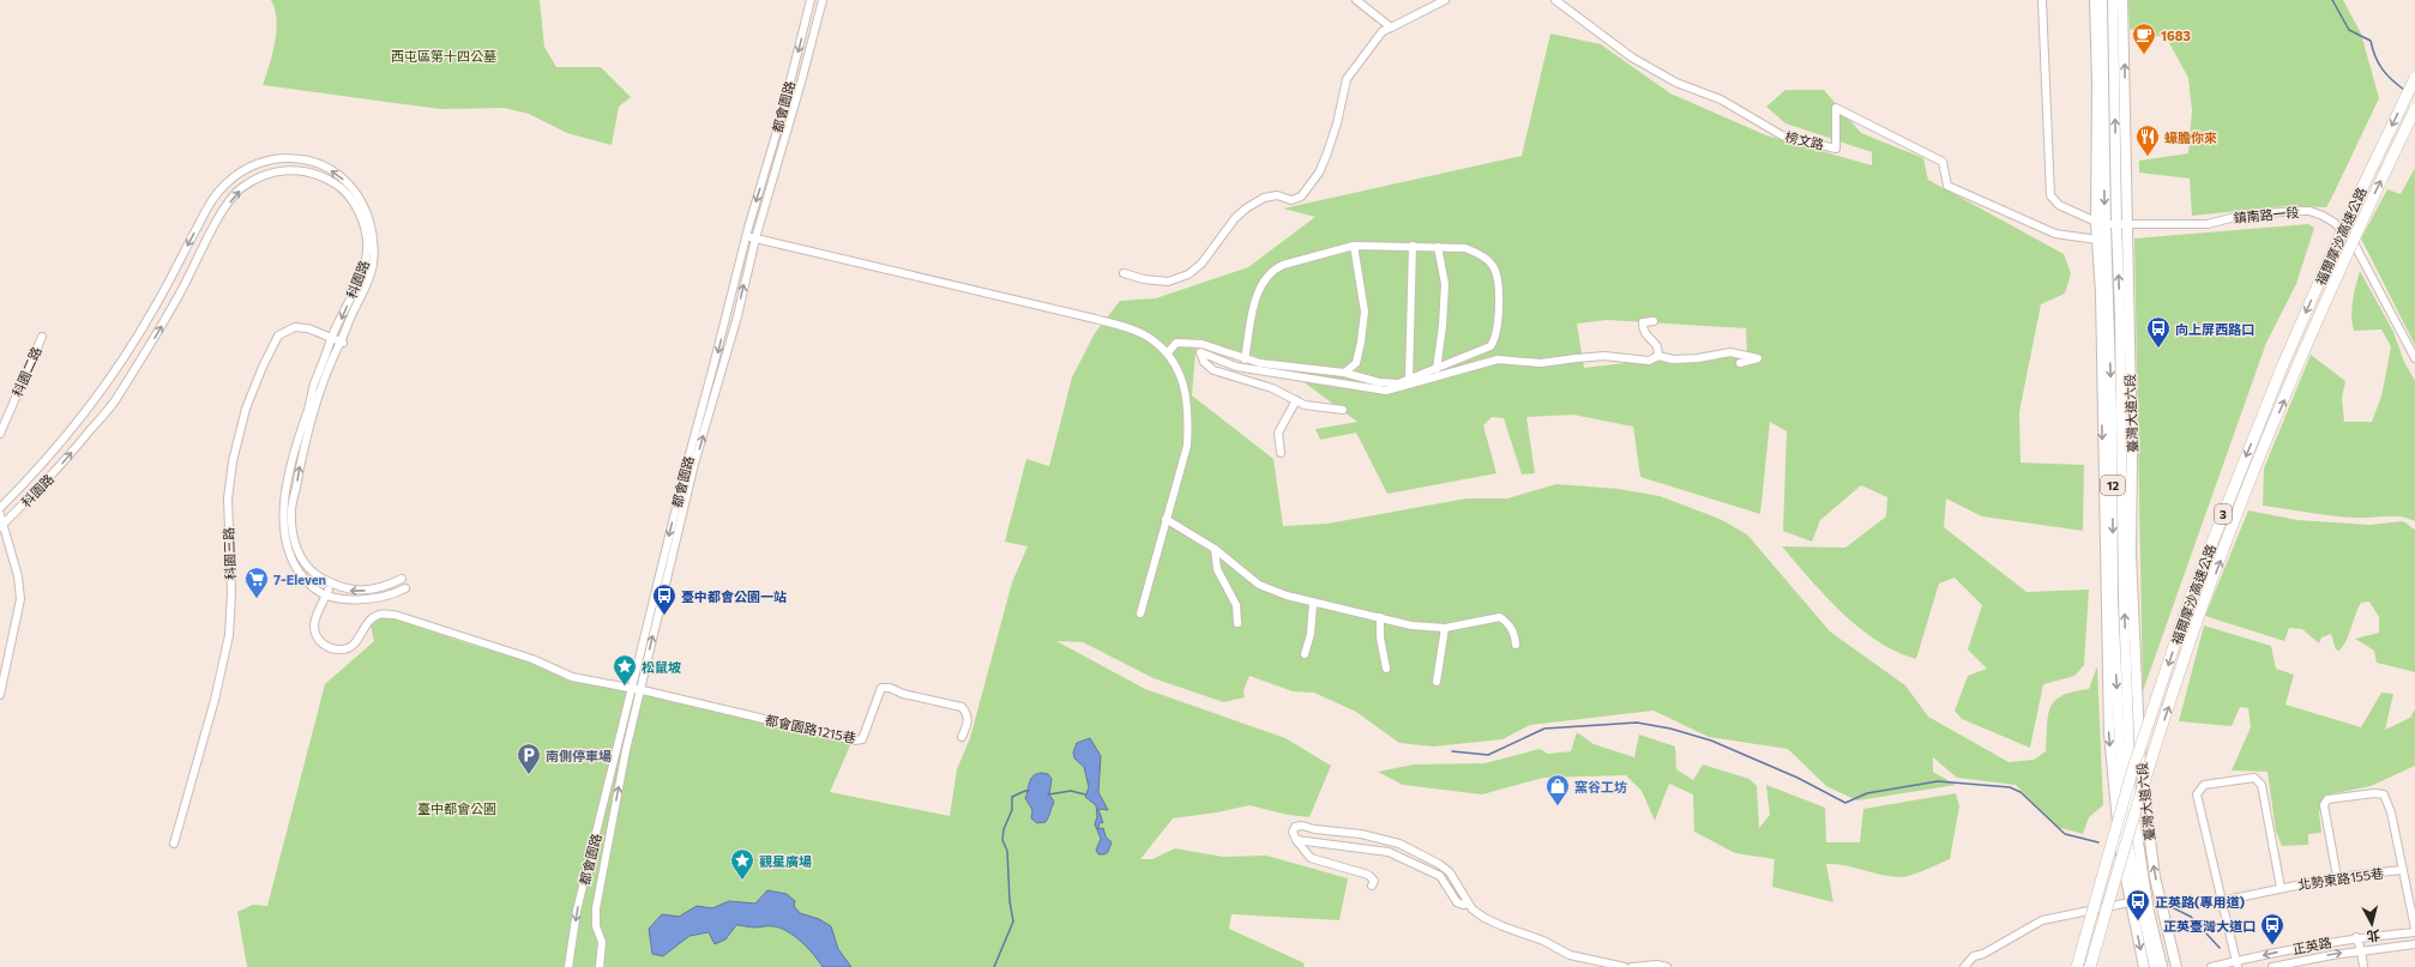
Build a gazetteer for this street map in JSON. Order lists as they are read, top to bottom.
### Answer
{
  "streets": {
    "highway": ["福爾摩沙高速公路", "3"],
    "main road": ["臺灣大道六段", "12"],
    "street": [
      "都會園路",
      "榜文路",
      "鎮南路一段",
      "科園路",
      "科園二路",
      "科園三路",
      "都會園路1215巷",
      "北勢東路155巷",
      "正英路"
    ]
  },
  "crossings": [
    ["都會園路", "都會園路1215巷"],
    ["榜文路", "臺灣大道六段"],
    ["鎮南路一段", "臺灣大道六段"],
    ["科園路", "科園三路"]
  ],
  "parks": ["西屯區第十四公墓", "臺中都會公園"],
  "places": {
    "cafe": ["1683"],
    "restaurant": ["蠔膽你來"],
    "bus stop": [
      "向上屏西路口",
      "臺中都會公園一站",
      "正英路(專用道)",
      "正英臺灣大道口"
    ],
    "supermarket": ["7-Eleven"],
    "place": ["松鼠坡", "觀星廣場"],
    "parking": ["南側停車場"],
    "shop": ["窯谷工坊"]
  },
  "north": "bottom"
}
